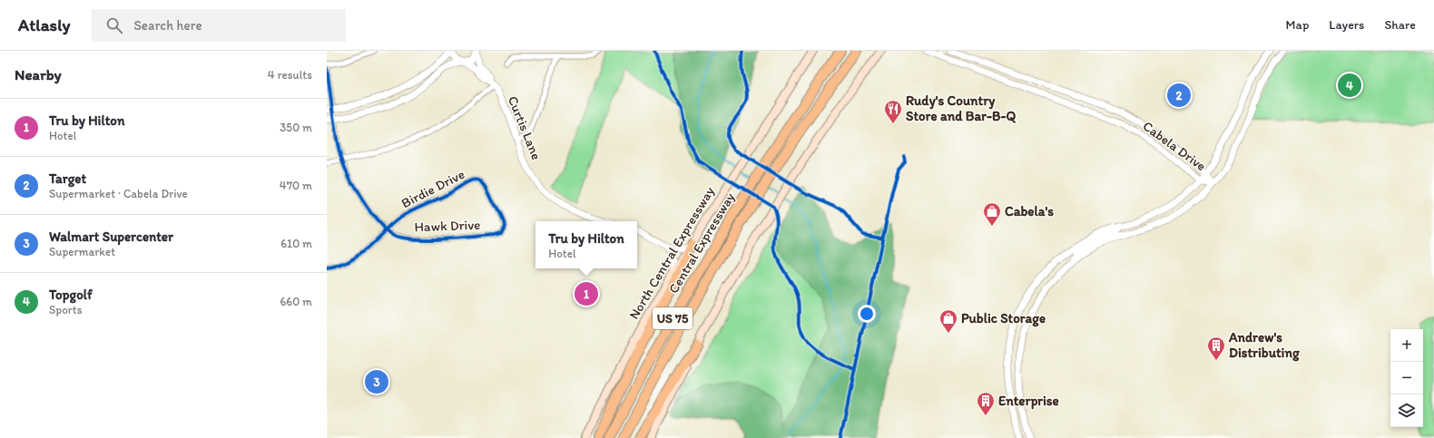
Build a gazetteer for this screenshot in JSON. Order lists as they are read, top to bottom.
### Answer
{
  "streets": {
    "highway": ["Central Expressway", "US 75"],
    "main road": ["North Central Expressway"],
    "street": [
      "Curtis Lane",
      "Cabela Drive",
      "Birdie Drive",
      "Hawk Drive"
    ]
  },
  "crossings": [
    ["Birdie Drive", "Hawk Drive"]
  ],
  "places": {
    "restaurant": ["Rudy's Country Store and Bar-B-Q"],
    "shop": ["Cabela's", "Public Storage"],
    "building": ["Andrew's Distributing", "Enterprise"]
  },
  "page": {
    "header": "Atlasly",
    "search": "Search here",
    "nav": ["Map", "Layers", "Share"],
    "heading": ["Nearby", "4 results"],
    "pins": [
      "4",
      "2",
      "1",
      "3"
    ],
    "list": [
      {
        "mark": "1",
        "name": "Tru by Hilton",
        "note": "Hotel",
        "value": "350 m"
      },
      {
        "mark": "2",
        "name": "Target",
        "note": "Supermarket · Cabela Drive",
        "value": "470 m"
      },
      {
        "mark": "3",
        "name": "Walmart Supercenter",
        "note": "Supermarket",
        "value": "610 m"
      },
      {
        "mark": "4",
        "name": "Topgolf",
        "note": "Sports",
        "value": "660 m"
      }
    ],
    "popup": ["Tru by Hilton", "Hotel"],
    "map_buttons": ["+", "−"]
  }
}
